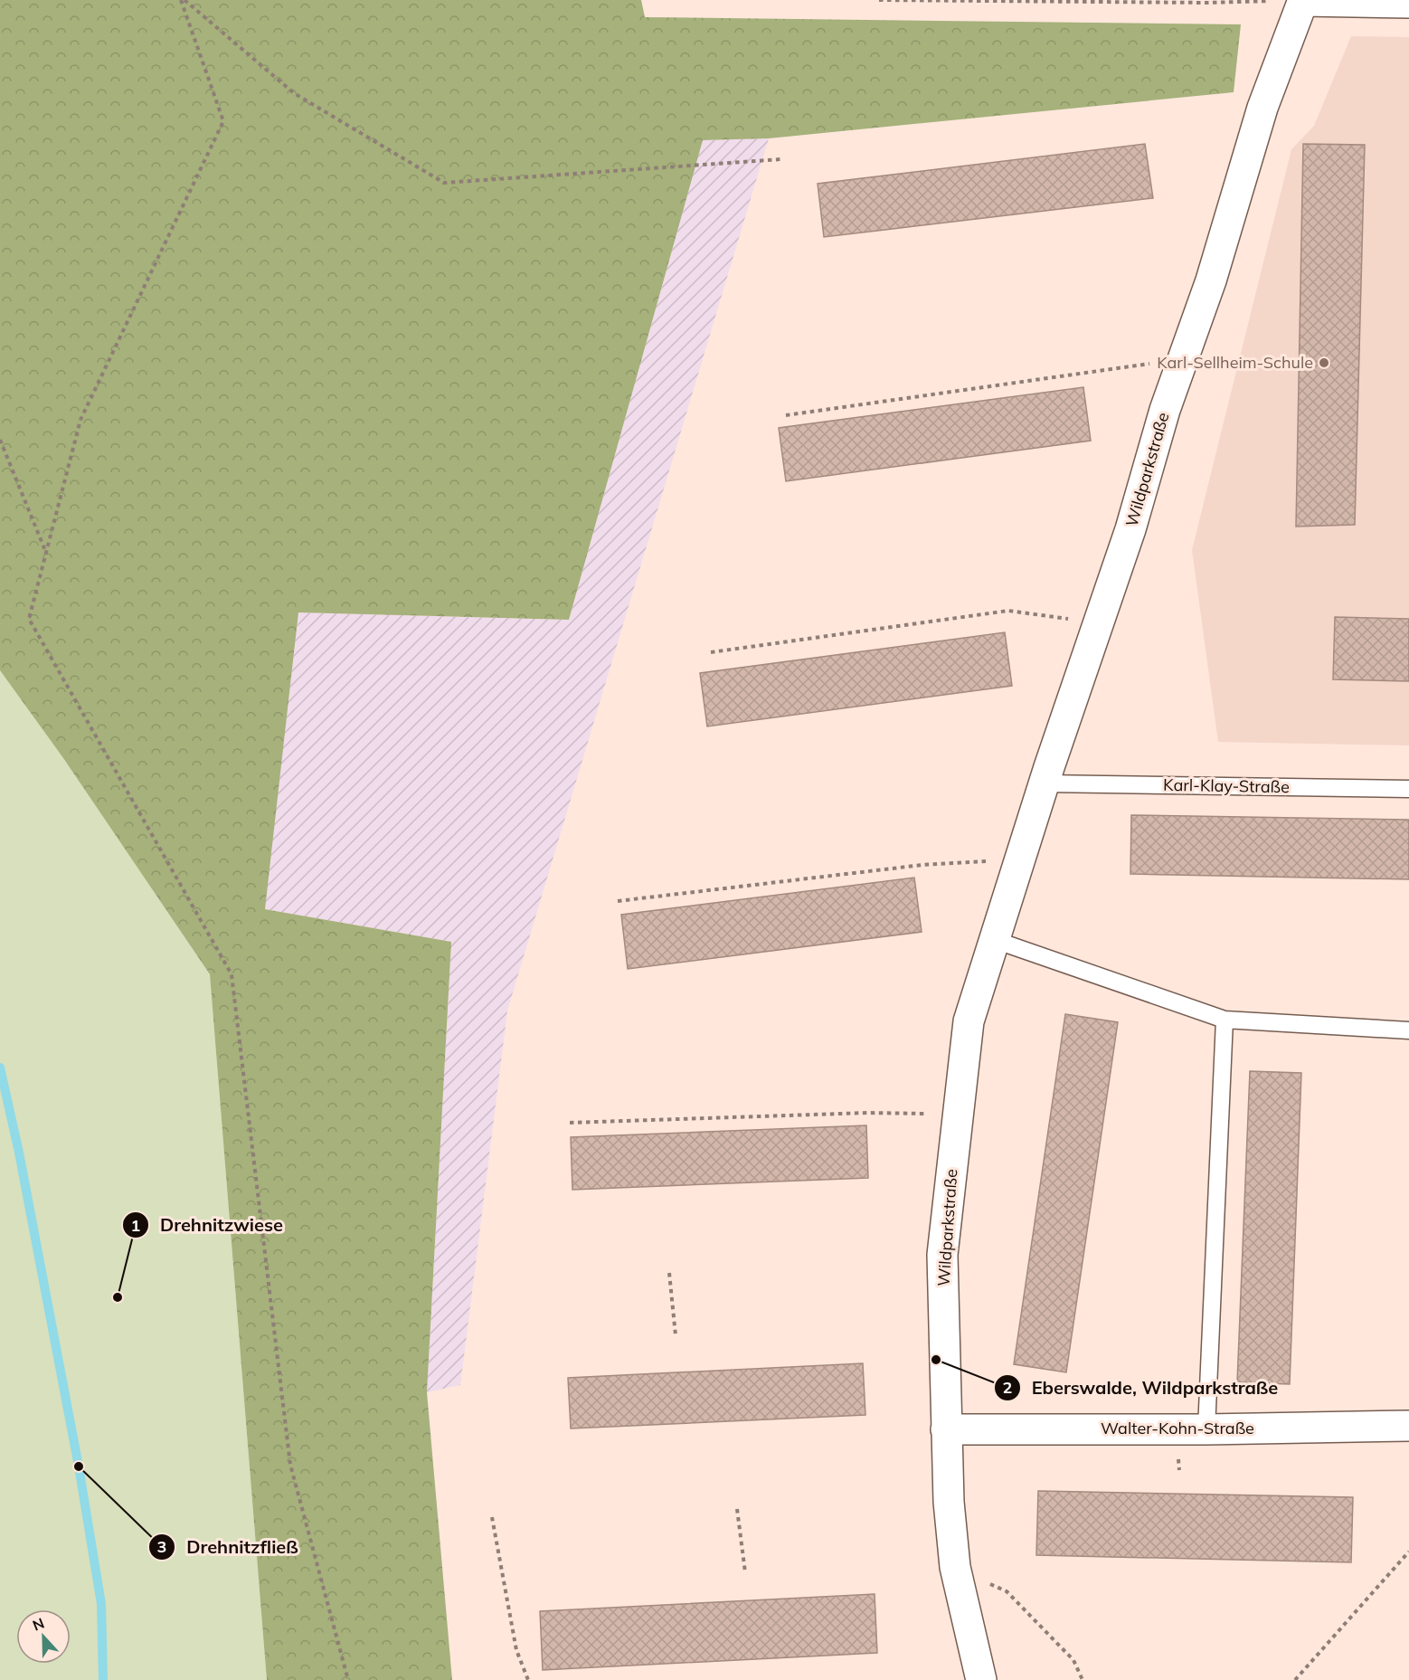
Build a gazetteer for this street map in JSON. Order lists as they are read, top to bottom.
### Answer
{
  "streets": {
    "street": ["Wildparkstraße", "Walter-Kohn-Straße"],
    "lane": ["Karl-Klay-Straße"]
  },
  "crossings": [
    ["Wildparkstraße", "Karl-Klay-Straße"],
    ["Wildparkstraße", "Walter-Kohn-Straße"]
  ],
  "places": [
    "Karl-Sellheim-Schule",
    "Drehnitzwiese",
    "Eberswalde, Wildparkstraße",
    "Drehnitzfließ"
  ],
  "north": "top"
}
